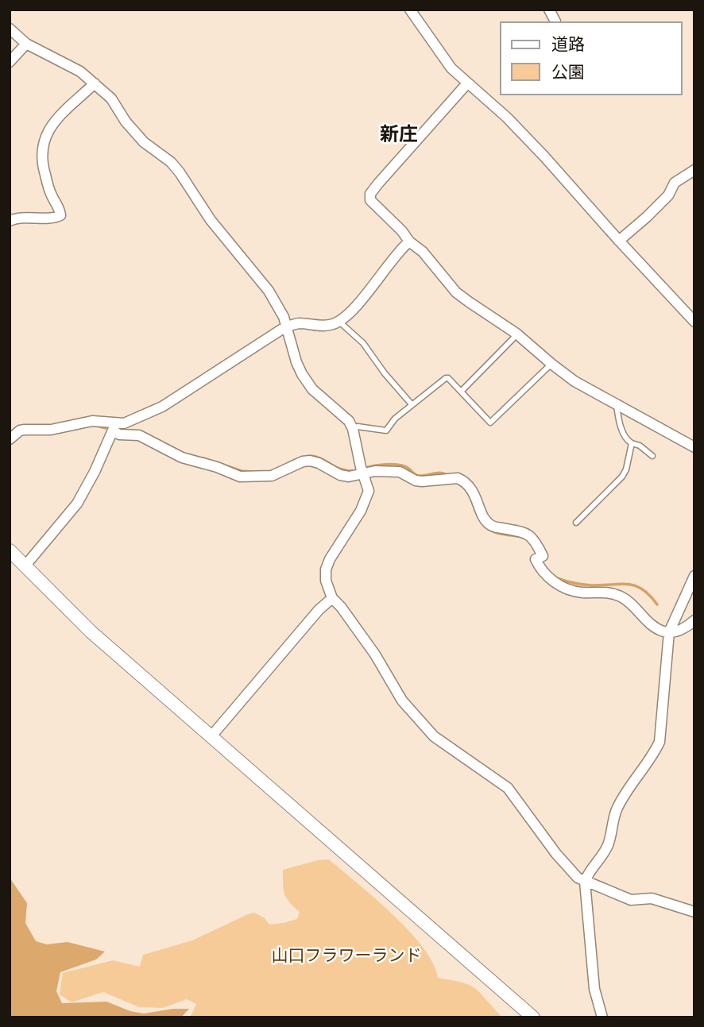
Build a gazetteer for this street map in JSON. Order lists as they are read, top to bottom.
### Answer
{
  "districts": ["新庄"],
  "parks": ["山口フラワーランド"],
  "legend": ["道路", "公園"]
}
